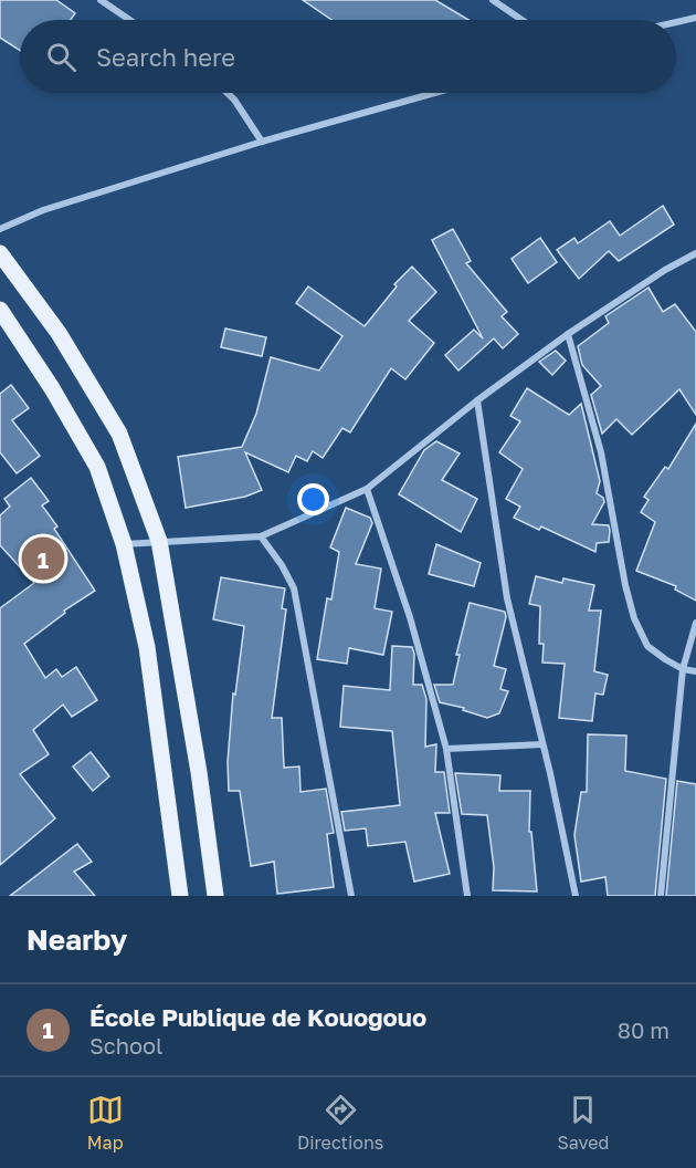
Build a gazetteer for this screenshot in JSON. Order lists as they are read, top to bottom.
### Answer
{
  "page": {
    "search": "Search here",
    "pins": "1",
    "heading": "Nearby",
    "list": [
      {
        "mark": "1",
        "name": "École Publique de Kouogouo",
        "note": "School",
        "value": "80 m"
      }
    ],
    "nav": ["Map", "Directions", "Saved"]
  }
}
